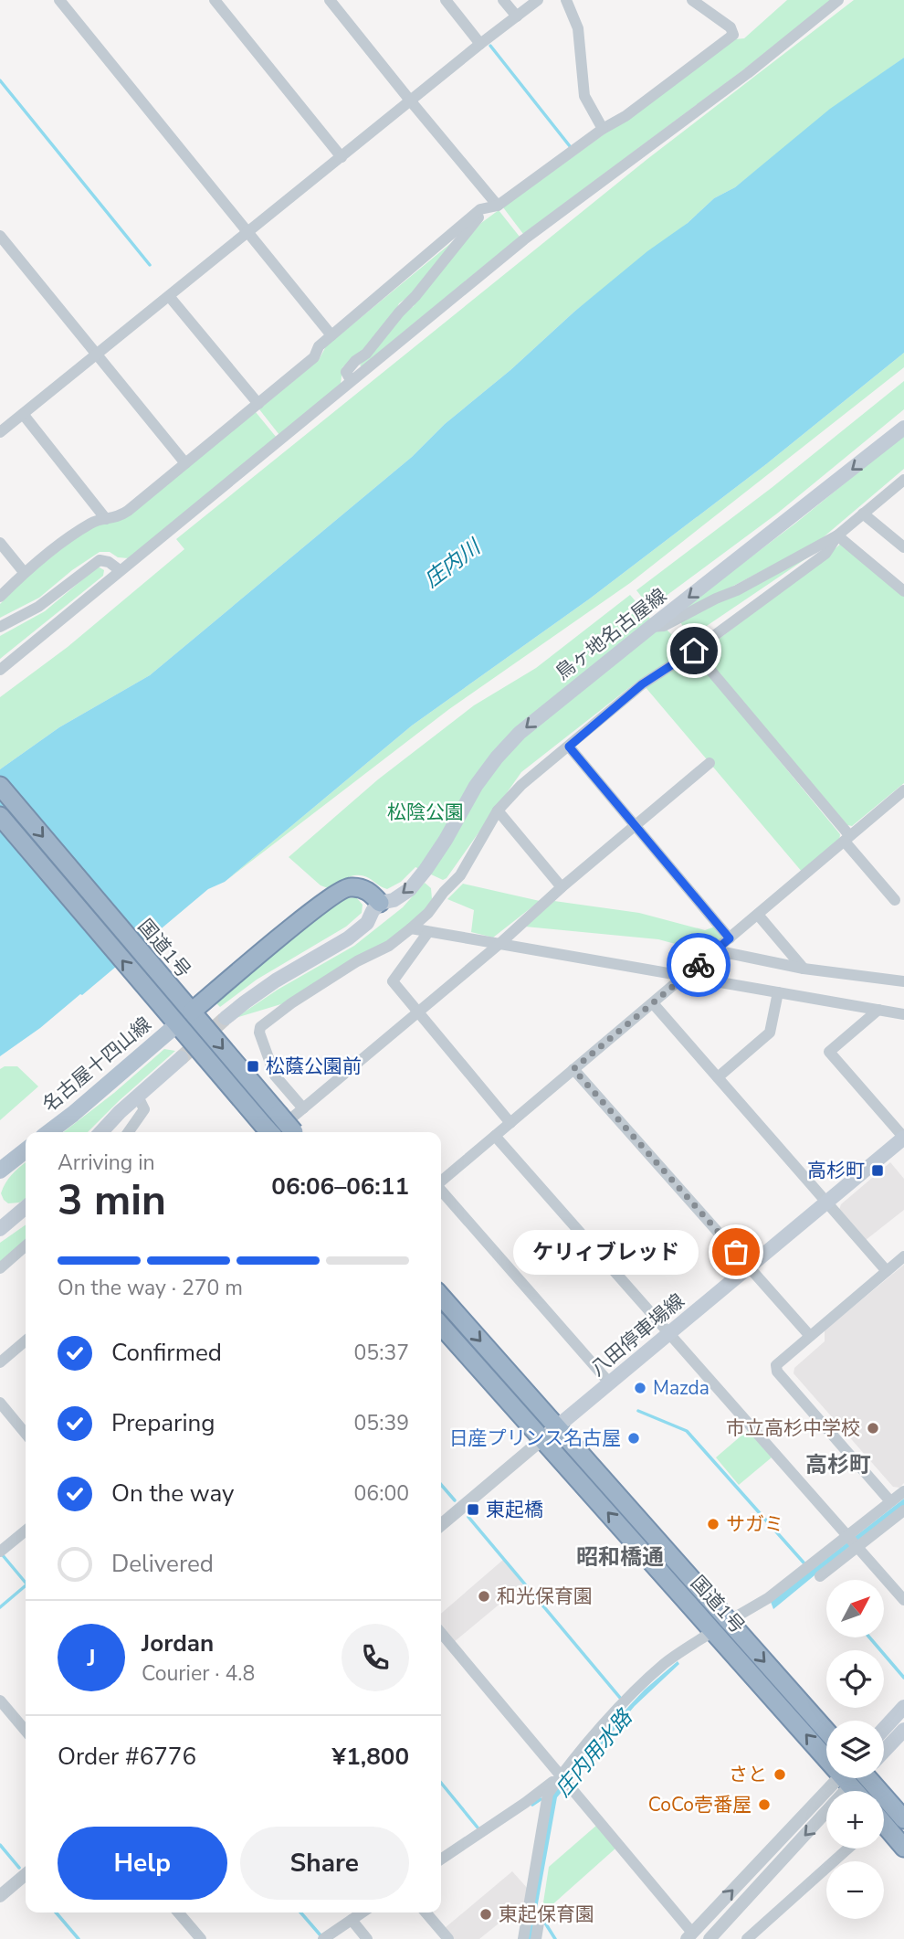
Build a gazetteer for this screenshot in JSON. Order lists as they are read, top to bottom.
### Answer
{
  "streets": {
    "highway": ["国道1号"],
    "main road": ["鳥ヶ地名古屋線", "名古屋十四山線", "八田停車場線"]
  },
  "crossings": [
    ["国道1号", "名古屋十四山線"],
    ["国道1号", "八田停車場線"]
  ],
  "one_way": ["鳥ヶ地名古屋線"],
  "districts": ["高杉町", "昭和橋通"],
  "water": ["庄内川", "庄内用水路"],
  "parks": ["松陰公園"],
  "places": {
    "transit": ["松蔭公園前", "高杉町", "東起橋"],
    "other": [
      "ケリィブレッド",
      "Mazda",
      "市立高杉中学校",
      "日産プリンス名古屋",
      "サガミ",
      "和光保育園",
      "さと",
      "CoCo壱番屋",
      "東起保育園"
    ]
  },
  "north": "top right",
  "page": {
    "heading": ["3 min", "Arriving in", "06:06–06:11"],
    "panel": [
      "Jordan",
      "Courier · 4.8",
      "Order #6776",
      "¥1,800"
    ],
    "bubble": "ケリィブレッド",
    "bar": "On the way · 270 m",
    "list": [
      ["Confirmed", "05:37"],
      ["Preparing", "05:39"],
      ["On the way", "06:00"],
      "Delivered"
    ],
    "map_buttons": ["+", "−"],
    "round": "J",
    "buttons": ["Help", "Share"]
  }
}
